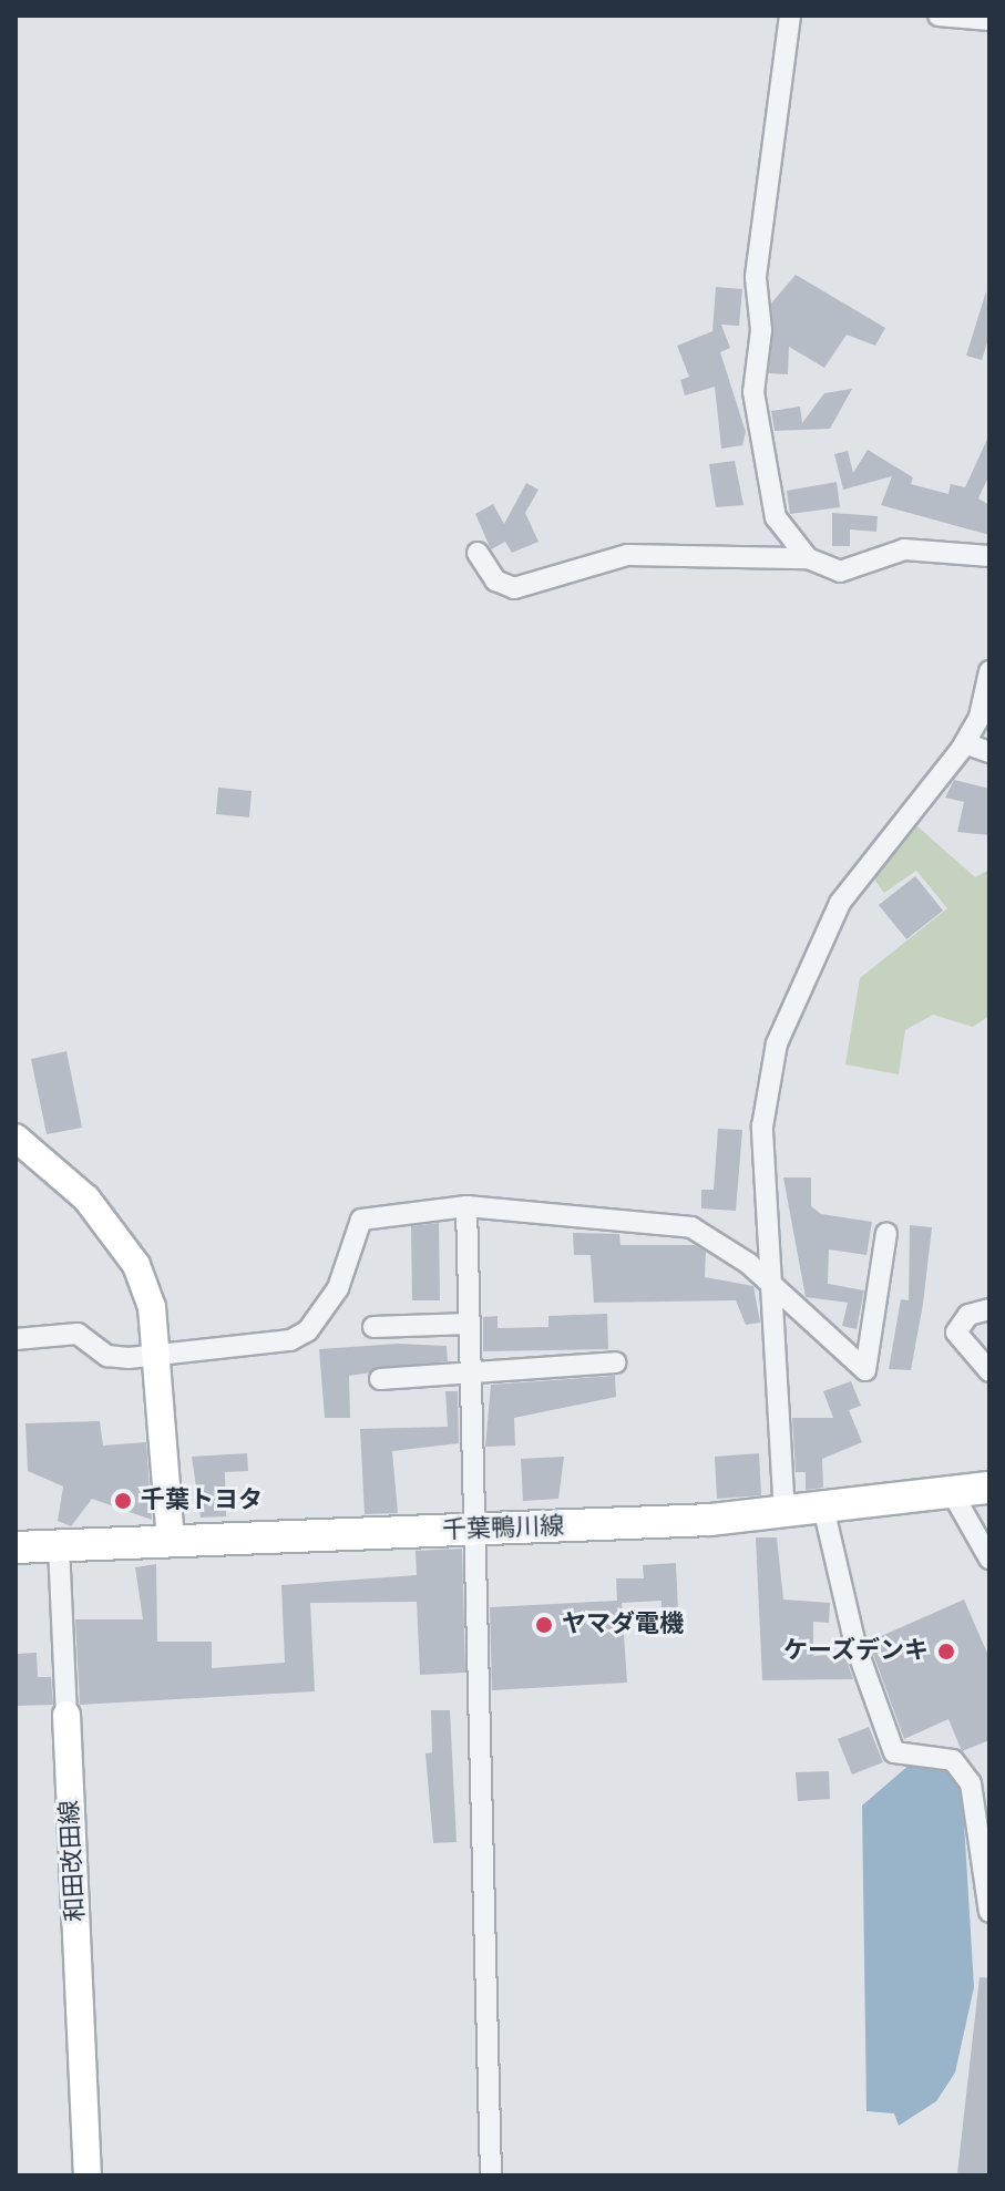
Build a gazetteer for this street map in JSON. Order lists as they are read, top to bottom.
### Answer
{
  "streets": {
    "main road": ["千葉鴨川線"],
    "street": ["和田改田線"]
  },
  "crossings": [
    ["千葉鴨川線", "和田改田線"]
  ],
  "places": ["千葉トヨタ", "ヤマダ電機", "ケーズデンキ"]
}
